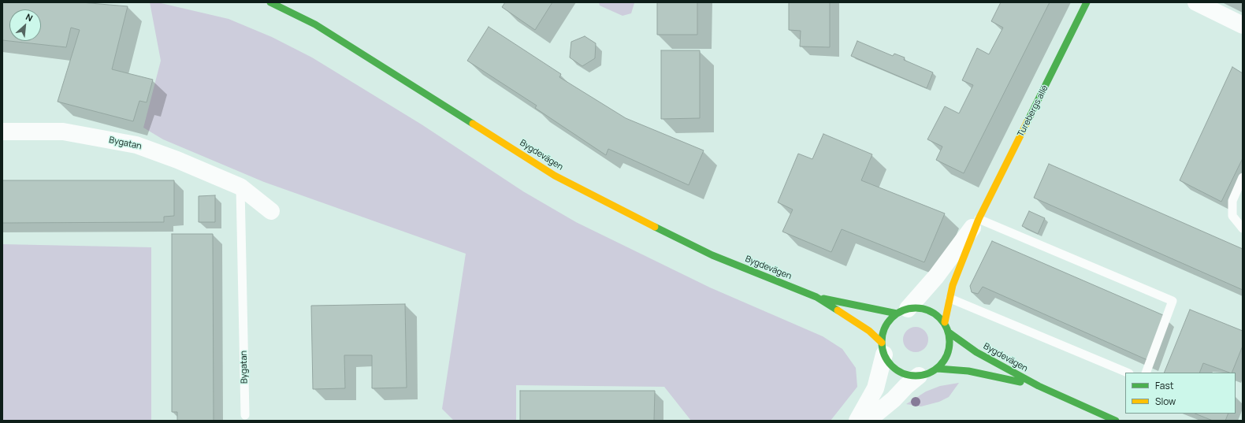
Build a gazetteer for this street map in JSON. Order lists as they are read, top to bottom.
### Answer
{
  "streets": {
    "street": ["Turebergs allé", "Bygatan", "Bygdevägen"]
  },
  "crossings": [
    ["Turebergs allé", "Bygdevägen"]
  ],
  "legend": ["Fast", "Slow"],
  "north": "top right"
}
